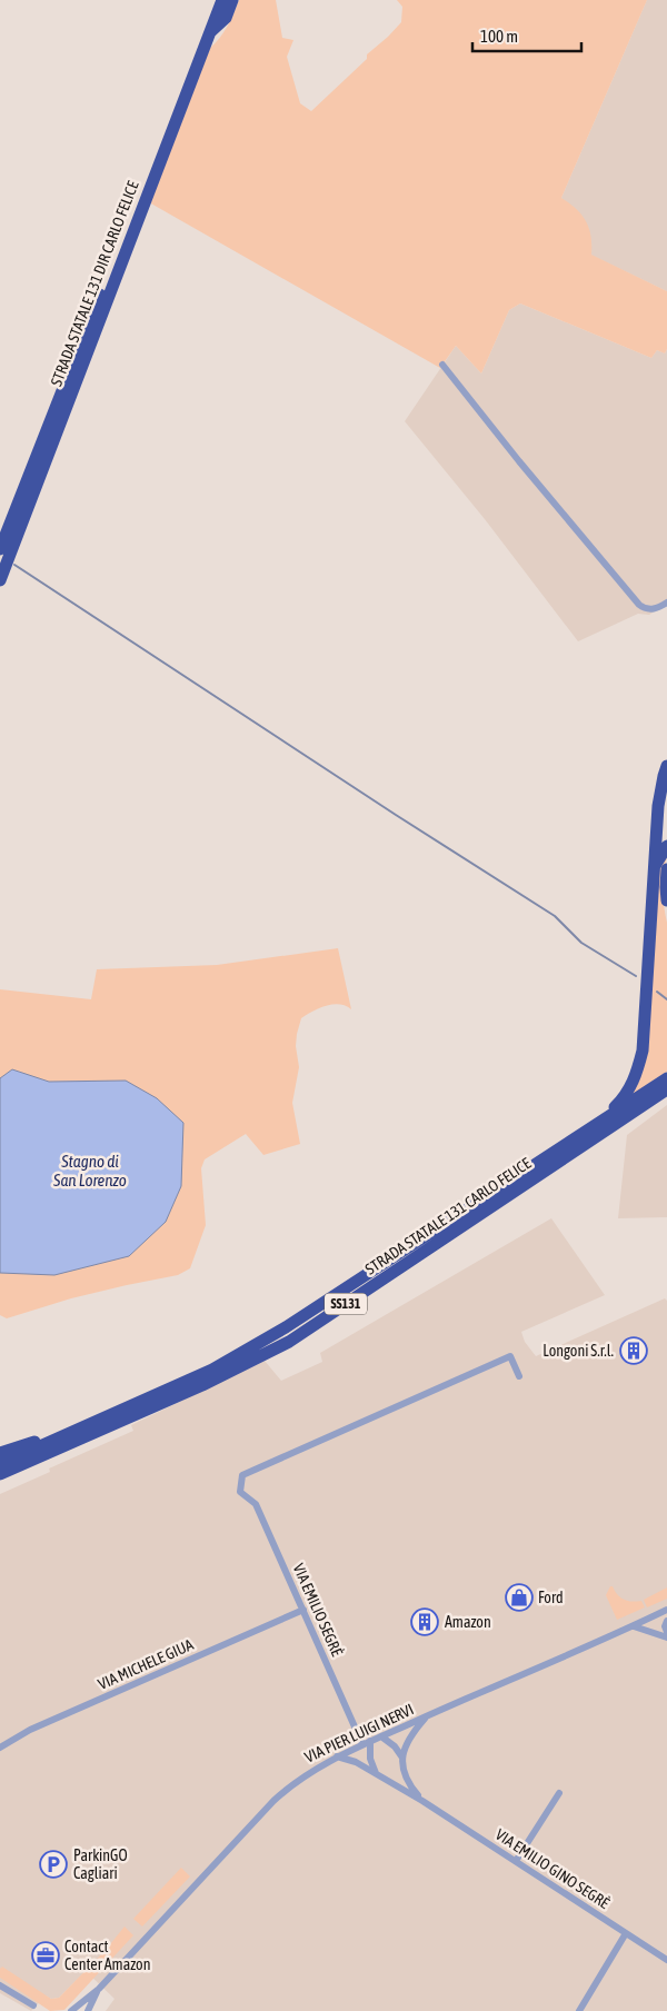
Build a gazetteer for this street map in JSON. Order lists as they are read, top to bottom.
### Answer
{
  "streets": {
    "highway": ["STRADA STATALE 131 DIR CARLO FELICE", "STRADA STATALE 131 CARLO FELICE", "SS131"],
    "street": [
      "VIA EMILIO SEGRÈ",
      "VIA MICHELE GIUA",
      "VIA PIER LUIGI NERVI",
      "VIA EMILIO GINO SEGRÈ"
    ]
  },
  "crossings": [
    ["VIA EMILIO SEGRÈ", "VIA MICHELE GIUA"],
    ["VIA EMILIO SEGRÈ", "VIA PIER LUIGI NERVI"]
  ],
  "water": ["Stagno di San Lorenzo"],
  "places": {
    "building": ["Longoni S.r.l.", "Amazon"],
    "shop": ["Ford"],
    "parking": ["ParkinGO Cagliari"],
    "office": ["Contact Center Amazon"]
  },
  "scale_bar": "100 m"
}
